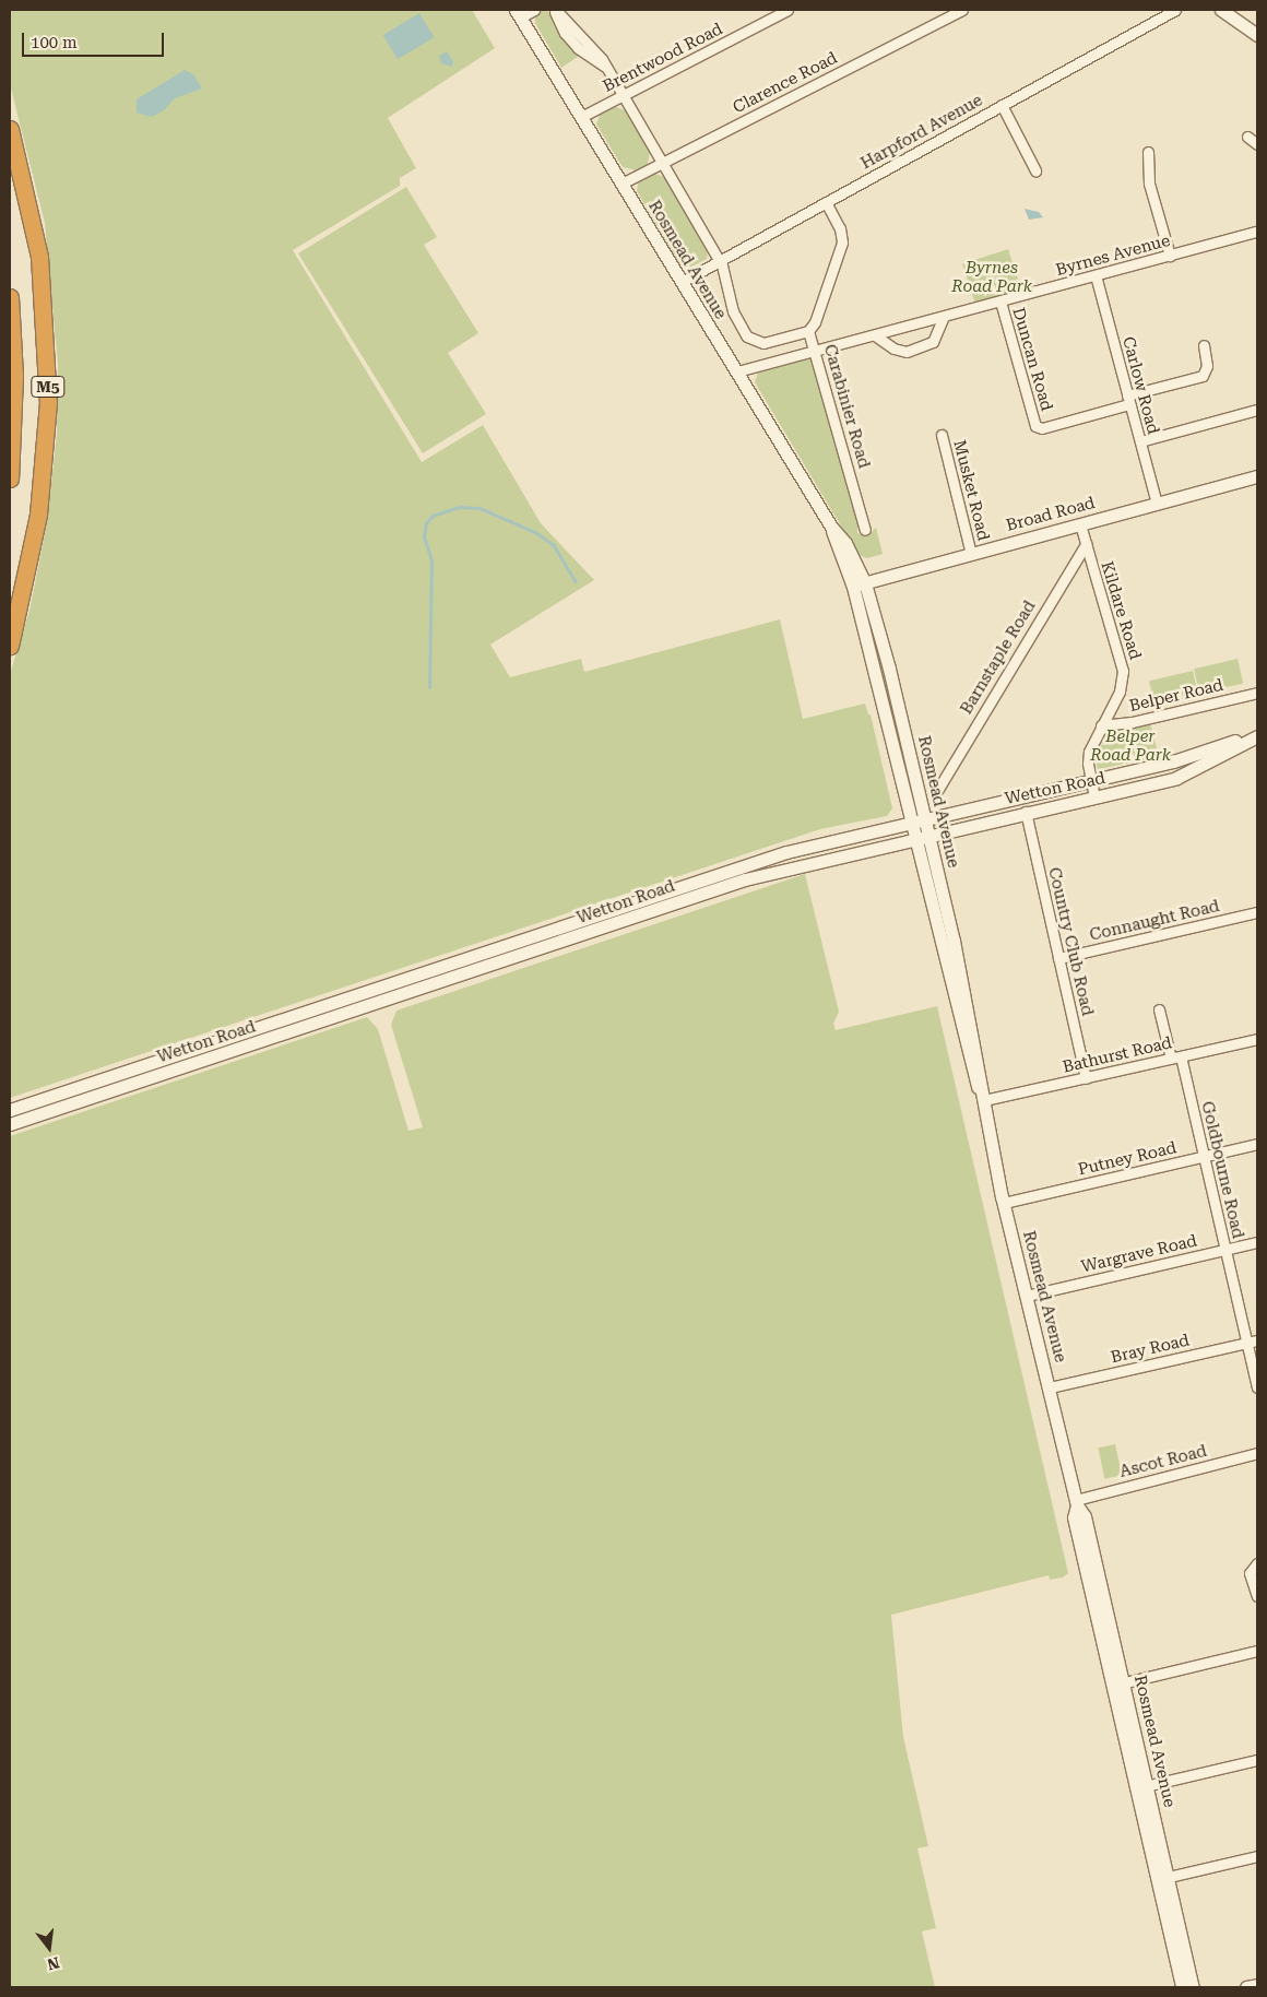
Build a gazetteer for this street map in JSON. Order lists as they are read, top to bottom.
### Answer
{
  "streets": {
    "highway": ["M5"],
    "main road": ["Rosmead Avenue", "Broad Road", "Wetton Road"],
    "street": [
      "Brentwood Road",
      "Clarence Road",
      "Harpford Avenue",
      "Byrnes Avenue",
      "Duncan Road",
      "Carlow Road",
      "Carabinier Road",
      "Musket Road",
      "Kildare Road",
      "Barnstaple Road",
      "Belper Road",
      "Connaught Road",
      "Country Club Road",
      "Bathurst Road",
      "Putney Road",
      "Goldbourne Road",
      "Wargrave Road",
      "Bray Road",
      "Ascot Road"
    ]
  },
  "crossings": [
    ["Brentwood Road", "Rosmead Avenue"],
    ["Clarence Road", "Rosmead Avenue"],
    ["Harpford Avenue", "Rosmead Avenue"],
    ["Harpford Avenue", "Carabinier Road"],
    ["Byrnes Avenue", "Rosmead Avenue"],
    ["Byrnes Avenue", "Duncan Road"],
    ["Byrnes Avenue", "Carlow Road"],
    ["Byrnes Avenue", "Carabinier Road"],
    ["Rosmead Avenue", "Carabinier Road"],
    ["Rosmead Avenue", "Broad Road"],
    ["Rosmead Avenue", "Wetton Road"],
    ["Rosmead Avenue", "Bathurst Road"],
    ["Rosmead Avenue", "Putney Road"],
    ["Rosmead Avenue", "Wargrave Road"],
    ["Rosmead Avenue", "Bray Road"],
    ["Rosmead Avenue", "Ascot Road"],
    ["Duncan Road", "Carlow Road"],
    ["Carlow Road", "Broad Road"],
    ["Musket Road", "Broad Road"],
    ["Broad Road", "Kildare Road"],
    ["Kildare Road", "Barnstaple Road"],
    ["Kildare Road", "Belper Road"],
    ["Kildare Road", "Wetton Road"],
    ["Wetton Road", "Country Club Road"],
    ["Connaught Road", "Country Club Road"],
    ["Country Club Road", "Bathurst Road"],
    ["Bathurst Road", "Goldbourne Road"],
    ["Putney Road", "Goldbourne Road"],
    ["Goldbourne Road", "Wargrave Road"],
    ["Goldbourne Road", "Bray Road"]
  ],
  "parks": ["Byrnes Road Park", "Belper Road Park"],
  "scale_bar": "100 m",
  "north": "bottom"
}
